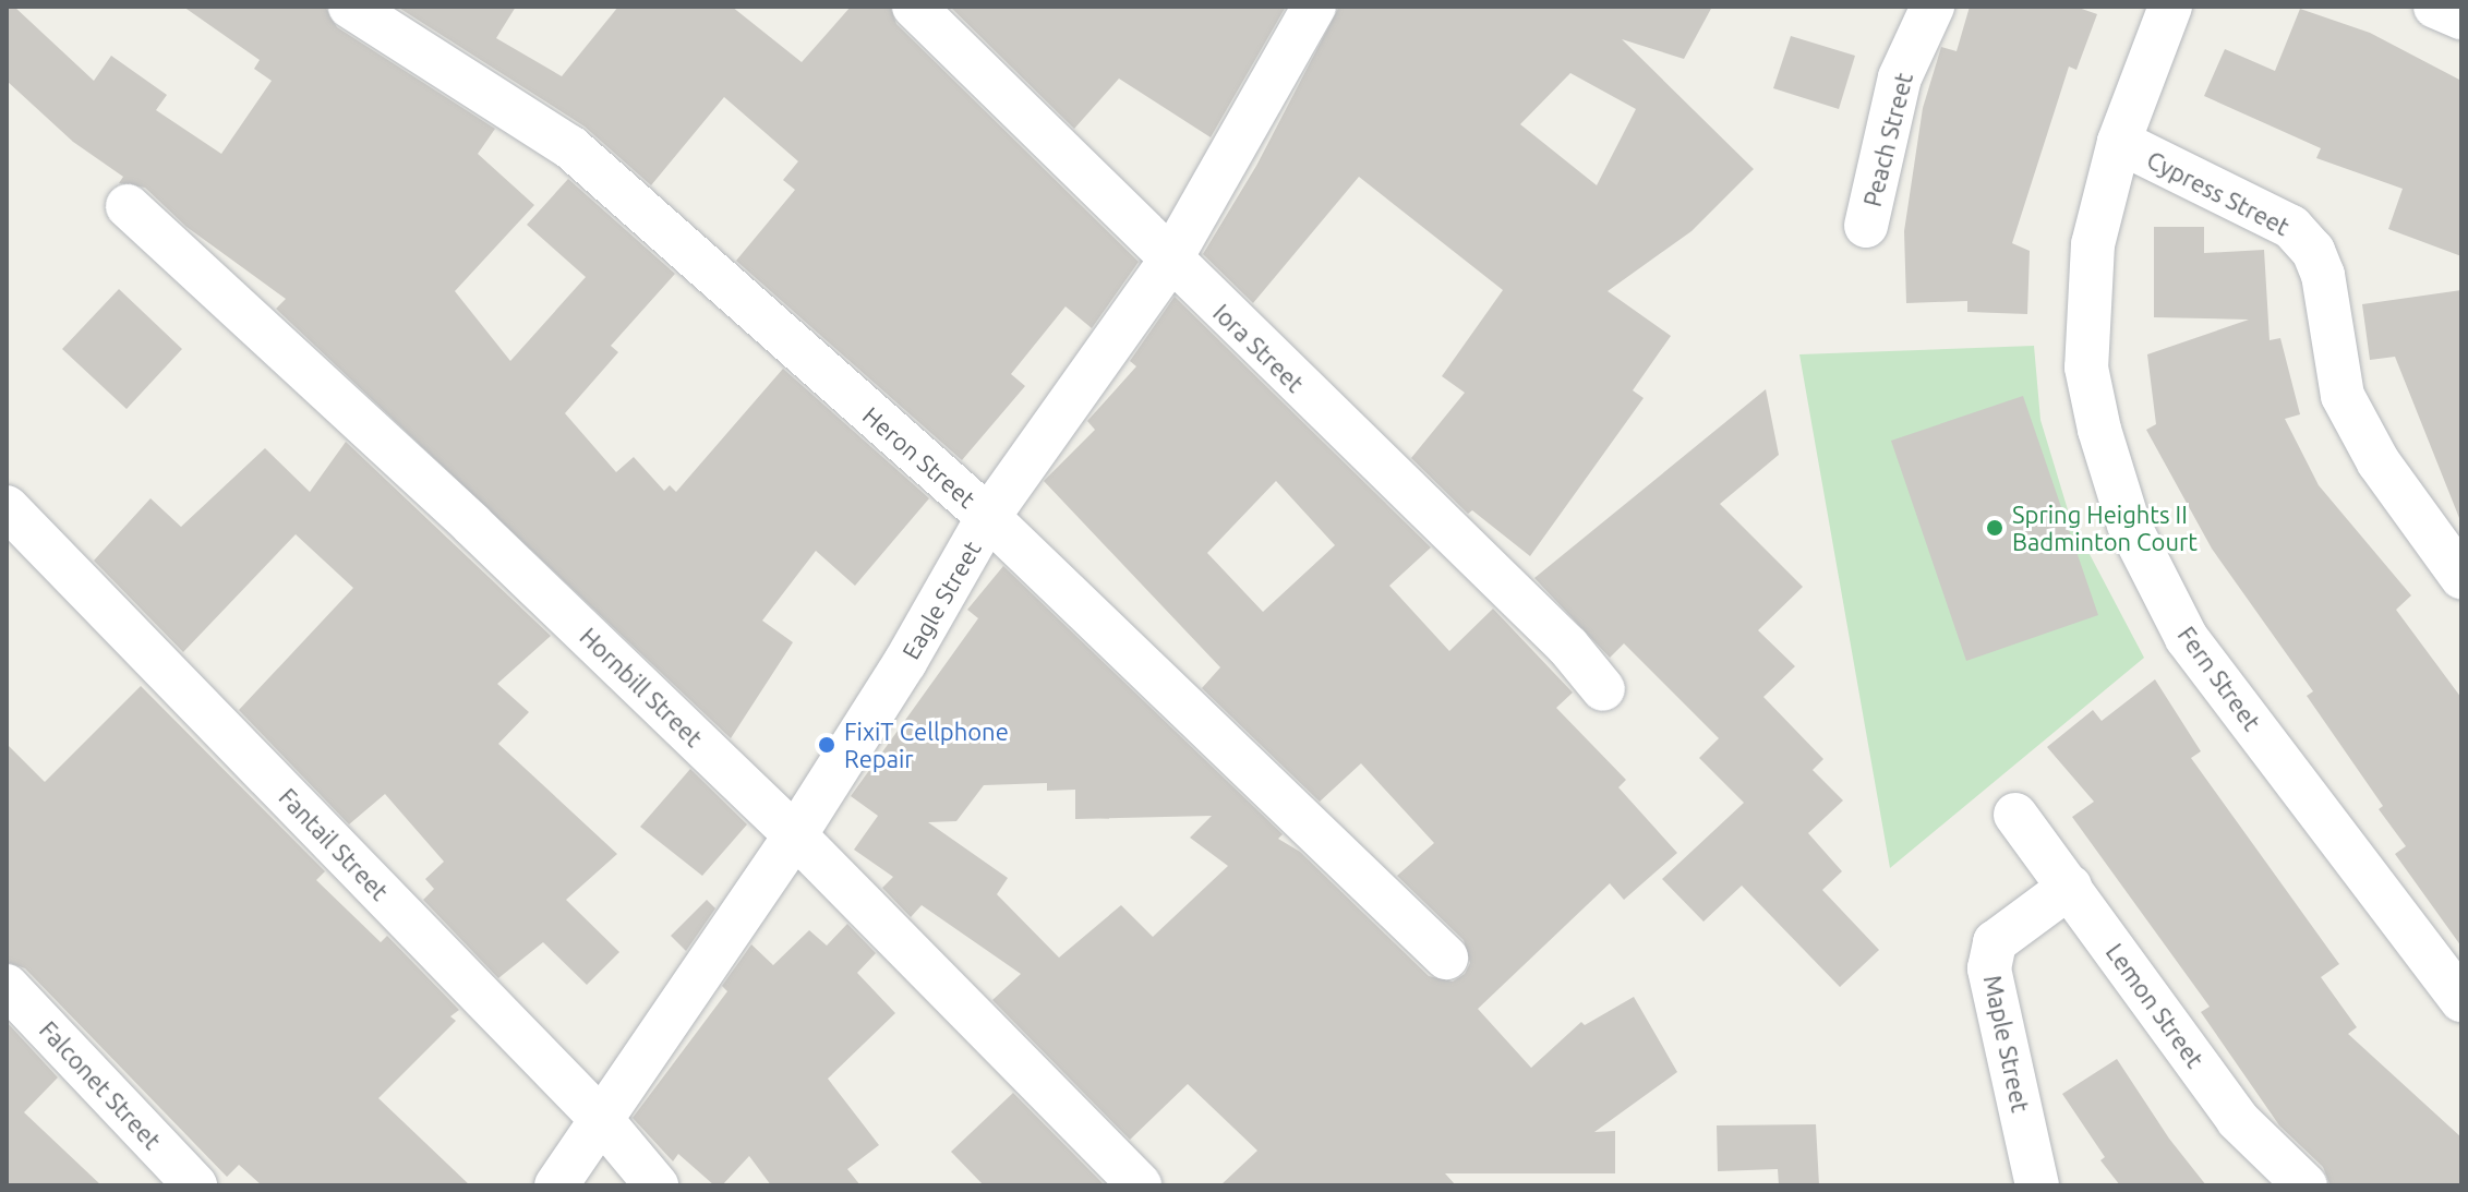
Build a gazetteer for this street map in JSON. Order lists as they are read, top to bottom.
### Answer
{
  "streets": {
    "street": [
      "Peach Street",
      "Cypress Street",
      "Iora Street",
      "Heron Street",
      "Eagle Street",
      "Fern Street",
      "Hornbill Street",
      "Fantail Street",
      "Lemon Street",
      "Maple Street",
      "Falconet Street"
    ]
  },
  "crossings": [
    ["Cypress Street", "Fern Street"],
    ["Iora Street", "Eagle Street"],
    ["Heron Street", "Eagle Street"],
    ["Eagle Street", "Hornbill Street"],
    ["Eagle Street", "Fantail Street"],
    ["Lemon Street", "Maple Street"]
  ],
  "places": ["Spring Heights II Badminton Court", "FixiT Cellphone Repair"]
}
